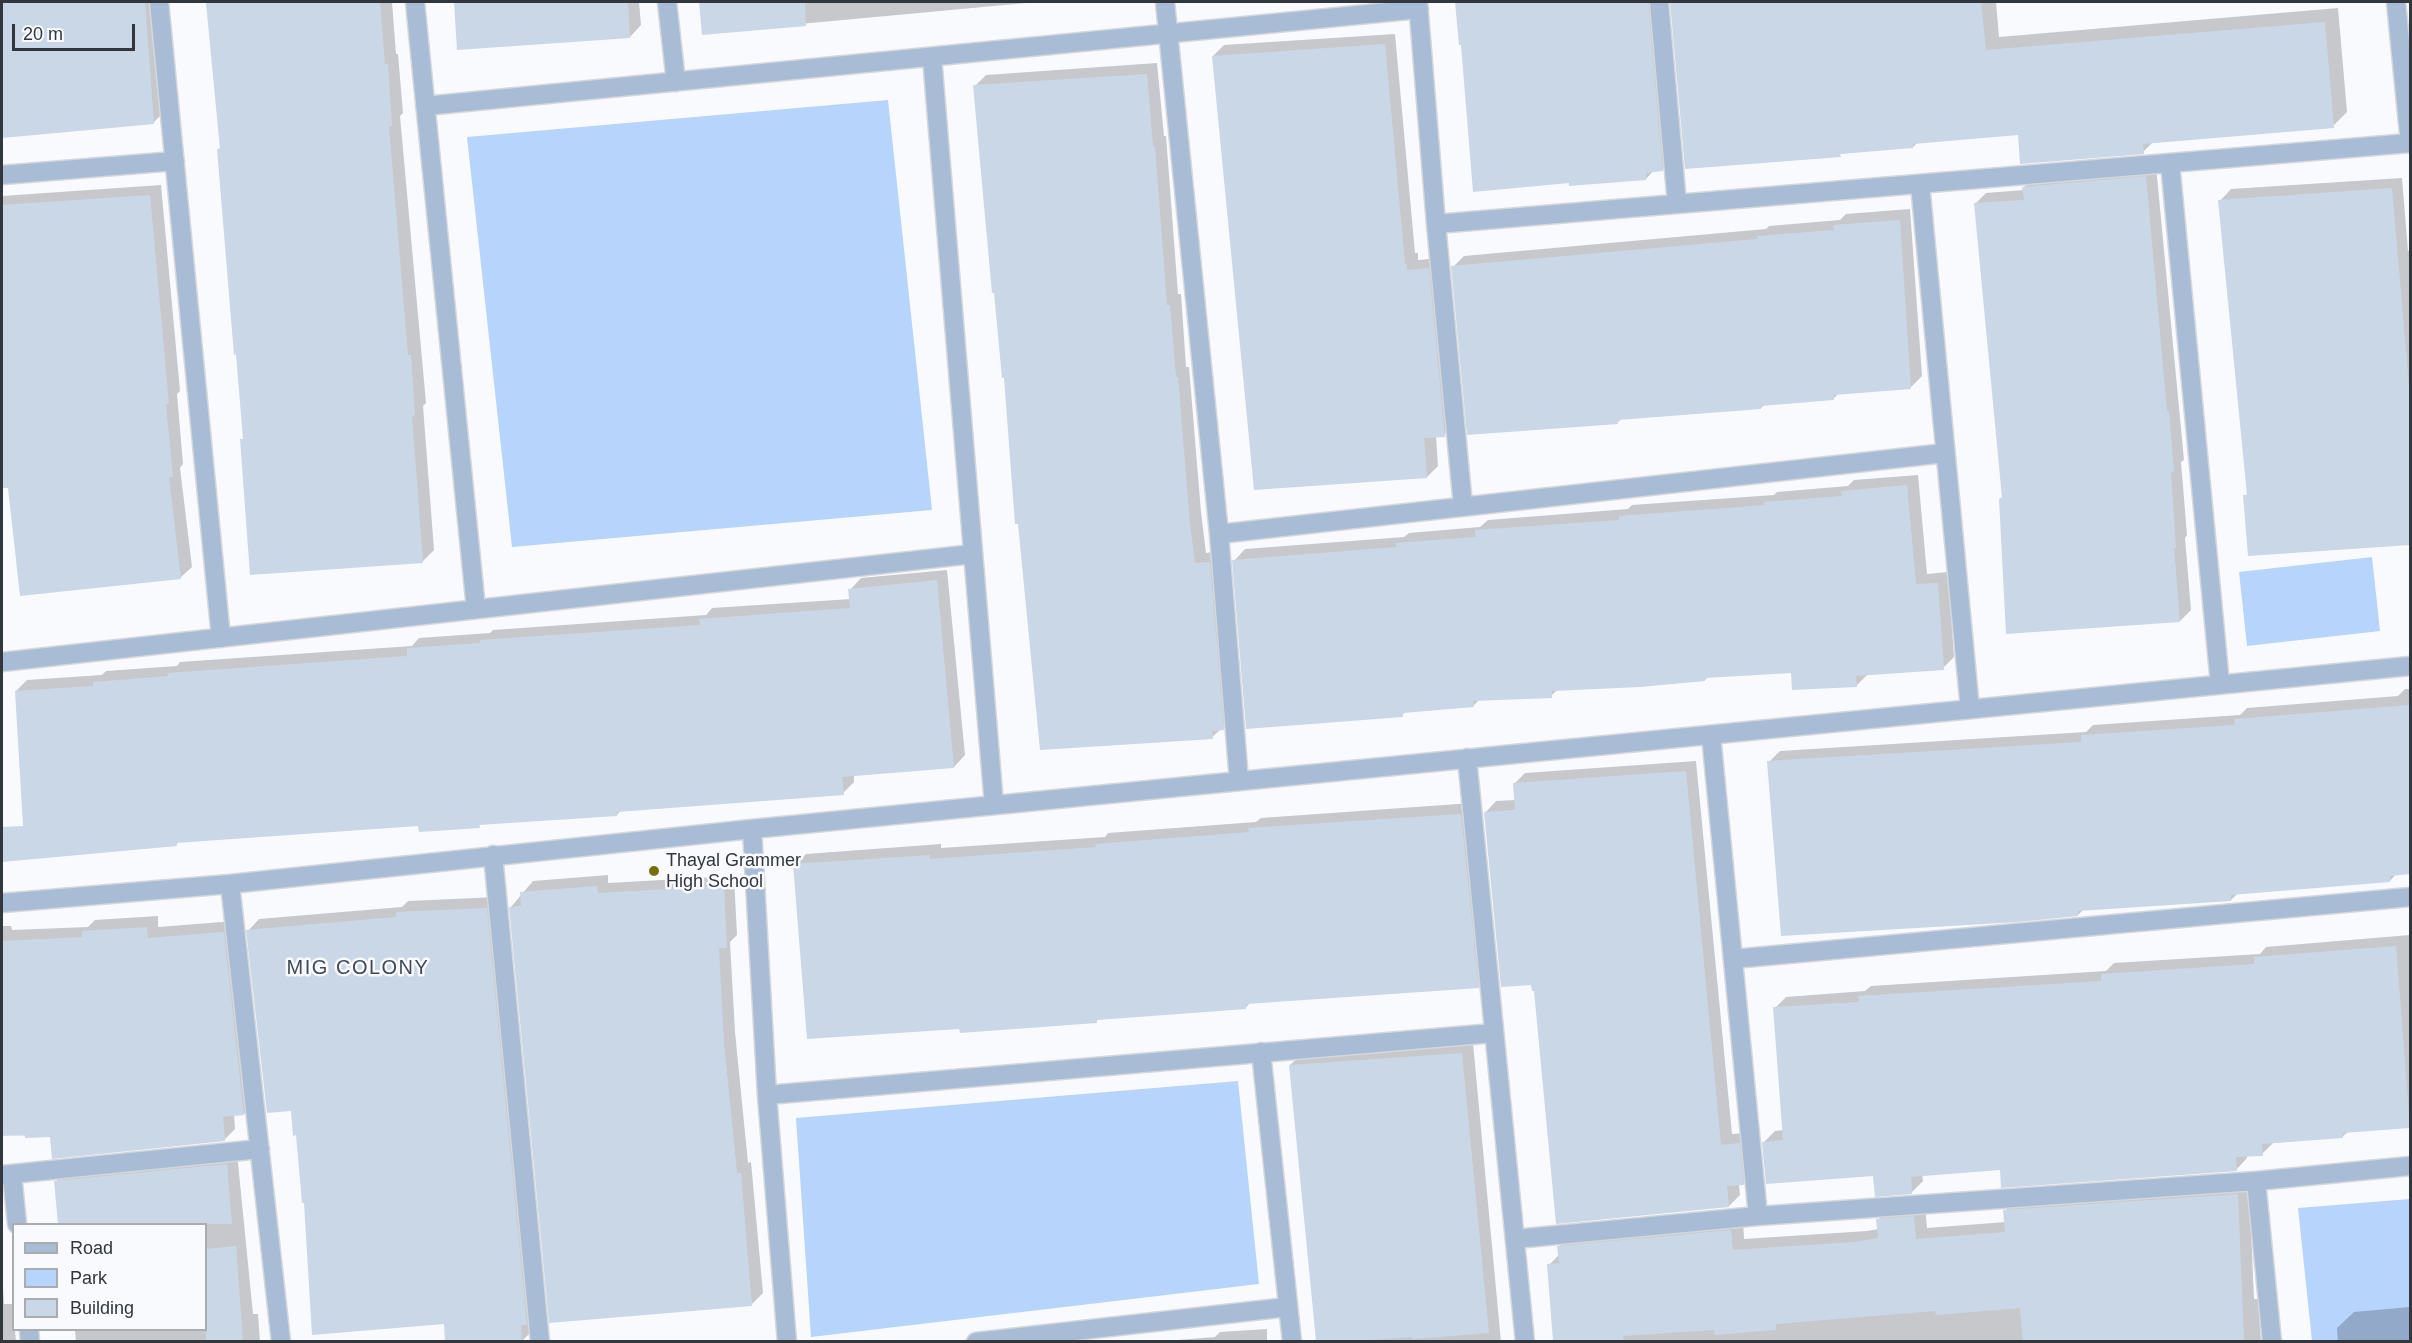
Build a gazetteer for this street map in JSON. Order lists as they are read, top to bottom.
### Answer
{
  "districts": ["MIG COLONY"],
  "places": ["Thayal Grammer High School"],
  "legend": ["Road", "Park", "Building"],
  "scale_bar": "20 m"
}
